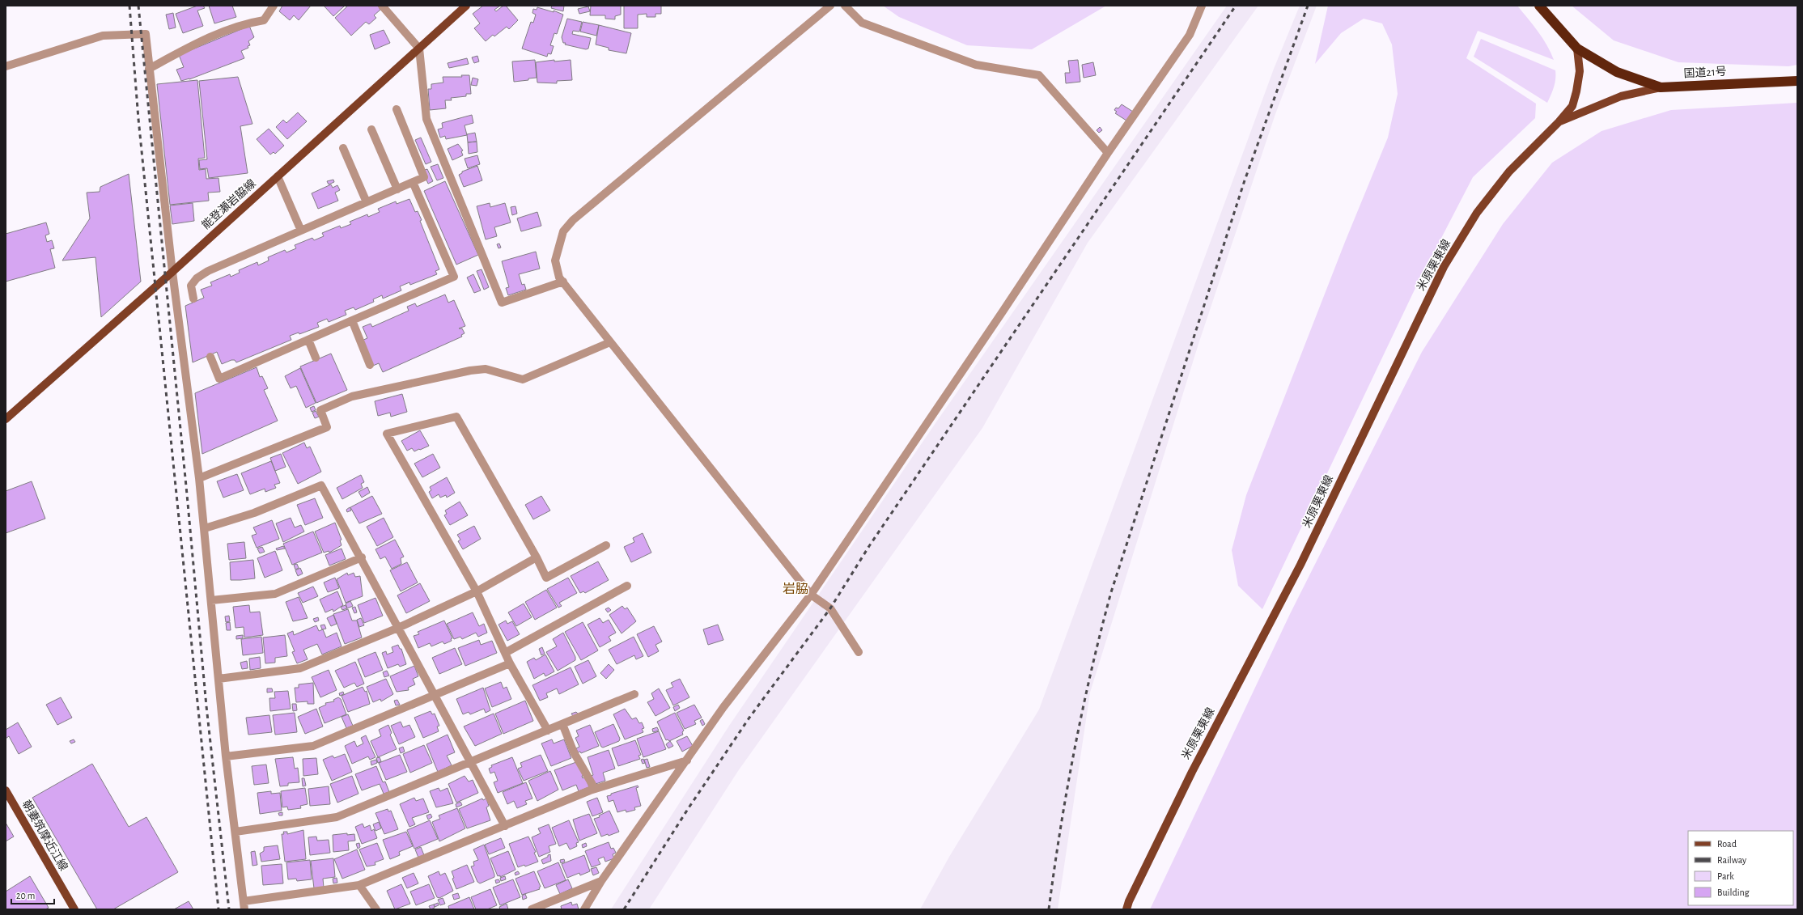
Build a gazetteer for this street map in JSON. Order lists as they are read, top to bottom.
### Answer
{
  "streets": {
    "highway": ["国道21号"],
    "main road": ["能登瀬岩脇線", "米原栗東線", "朝妻筑摩近江線"]
  },
  "crossings": [
    ["国道21号", "米原栗東線"]
  ],
  "districts": ["岩脇"],
  "legend": [
    "Road",
    "Railway",
    "Park",
    "Building"
  ],
  "scale_bar": "20 m"
}
